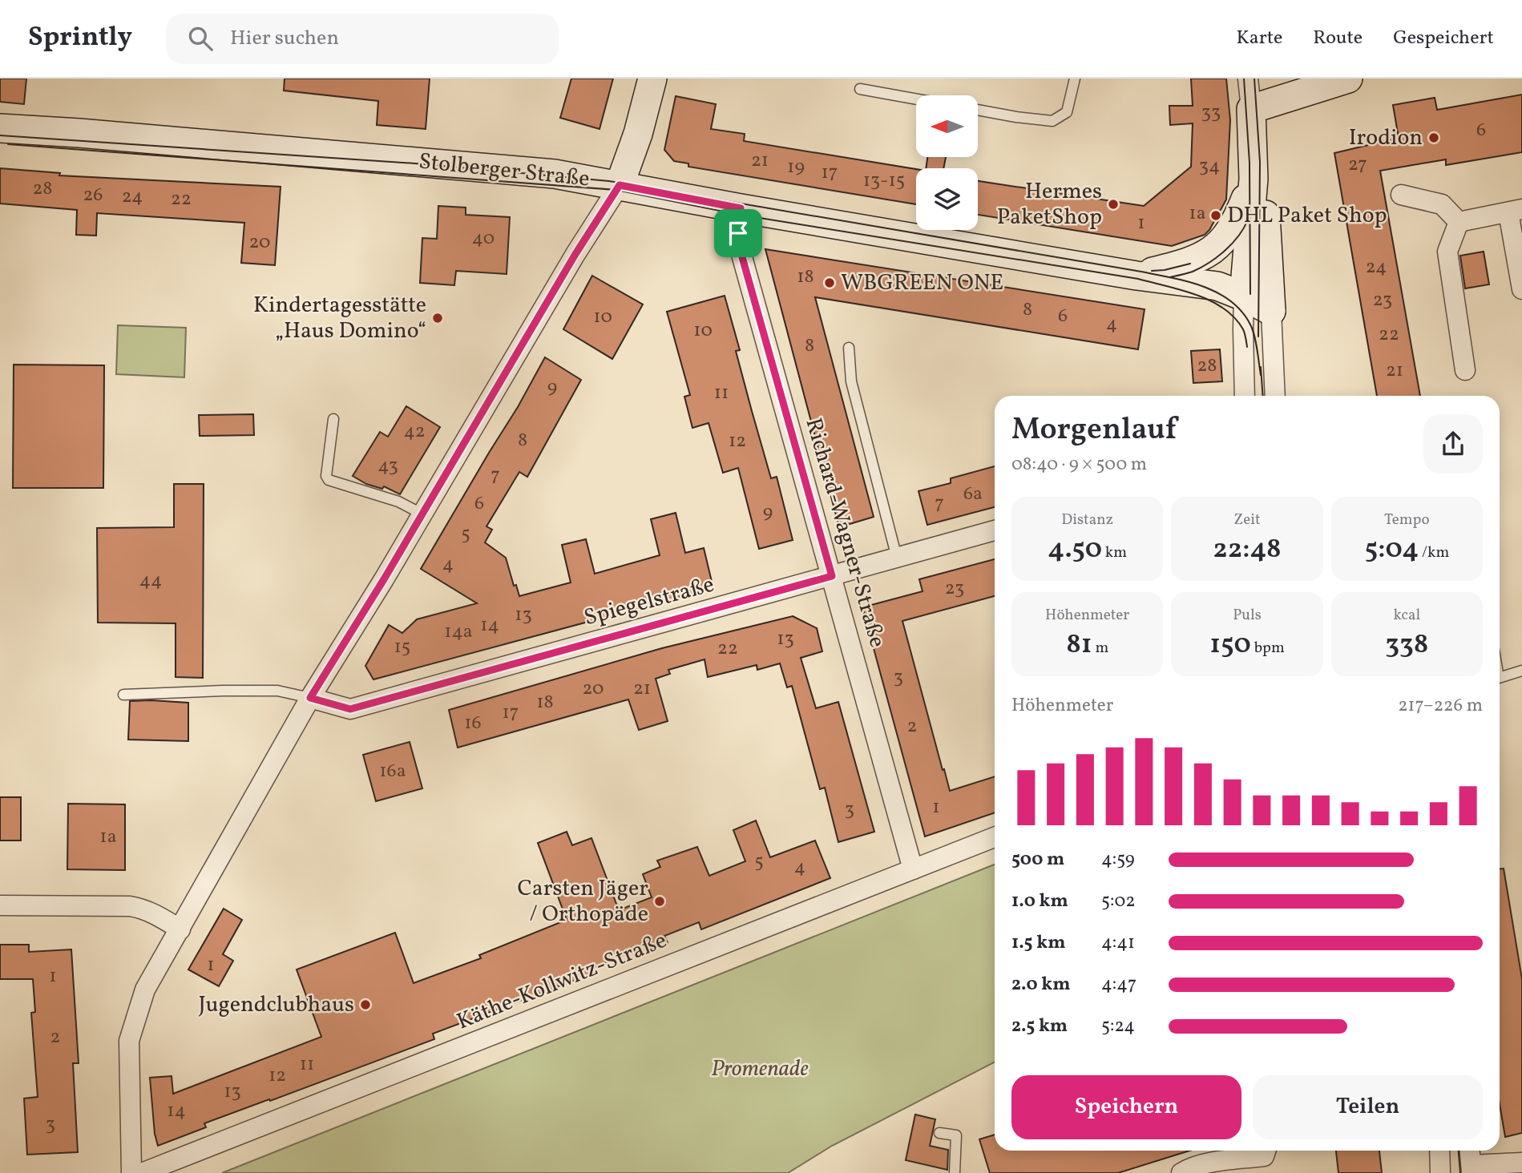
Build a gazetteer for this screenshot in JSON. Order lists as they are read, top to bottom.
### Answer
{
  "streets": {
    "main road": ["Stolberger Straße"],
    "street": ["Richard-Wagner-Straße", "Spiegelstraße", "Käthe-Kollwitz-Straße"]
  },
  "crossings": [
    ["Stolberger Straße", "Richard-Wagner-Straße"],
    ["Richard-Wagner-Straße", "Spiegelstraße"],
    ["Richard-Wagner-Straße", "Käthe-Kollwitz-Straße"]
  ],
  "parks": ["Promenade"],
  "places": [
    "Irodion",
    "Hermes PaketShop",
    "DHL Paket Shop",
    "WBGREEN ONE",
    "Kindertagesstätte „Haus Domino“",
    "Carsten Jäger / Orthopäde",
    "Jugendclubhaus"
  ],
  "house_numbers": [
    "33",
    "6",
    "21",
    "27",
    "34",
    "19",
    "17",
    "13-15",
    "28",
    "26",
    "24",
    "22",
    "1a",
    "1",
    "40",
    "20",
    "24",
    "18",
    "23",
    "8",
    "6",
    "10",
    "4",
    "10",
    "22",
    "8",
    "28",
    "21",
    "9",
    "11",
    "42",
    "8",
    "12",
    "43",
    "7",
    "6a",
    "6",
    "7",
    "9",
    "5",
    "4",
    "44",
    "23",
    "13",
    "14",
    "14a",
    "13",
    "15",
    "22",
    "3",
    "20",
    "21",
    "18",
    "17",
    "16",
    "2",
    "16a",
    "1",
    "3",
    "1a",
    "5",
    "4",
    "1",
    "1",
    "2",
    "11",
    "12",
    "13",
    "14",
    "3"
  ],
  "north": "left",
  "page": {
    "header": "Sprintly",
    "search": "Hier suchen",
    "nav": ["Karte", "Route", "Gespeichert"],
    "heading": ["Morgenlauf", "08:40 · 9 × 500 m"],
    "stats": [
      ["Distanz", "4.50 km"],
      ["Zeit", "22:48"],
      ["Tempo", "5:04 /km"],
      ["Höhenmeter", "81 m"],
      ["Puls", "150 bpm"],
      ["kcal", "338"]
    ],
    "chart": ["Höhenmeter", "217–226 m"],
    "list": [
      {
        "name": "500 m",
        "note": "4:59"
      },
      {
        "name": "1.0 km",
        "note": "5:02"
      },
      {
        "name": "1.5 km",
        "note": "4:41"
      },
      {
        "name": "2.0 km",
        "note": "4:47"
      },
      {
        "name": "2.5 km",
        "note": "5:24"
      }
    ],
    "buttons": ["Speichern", "Teilen"]
  }
}
